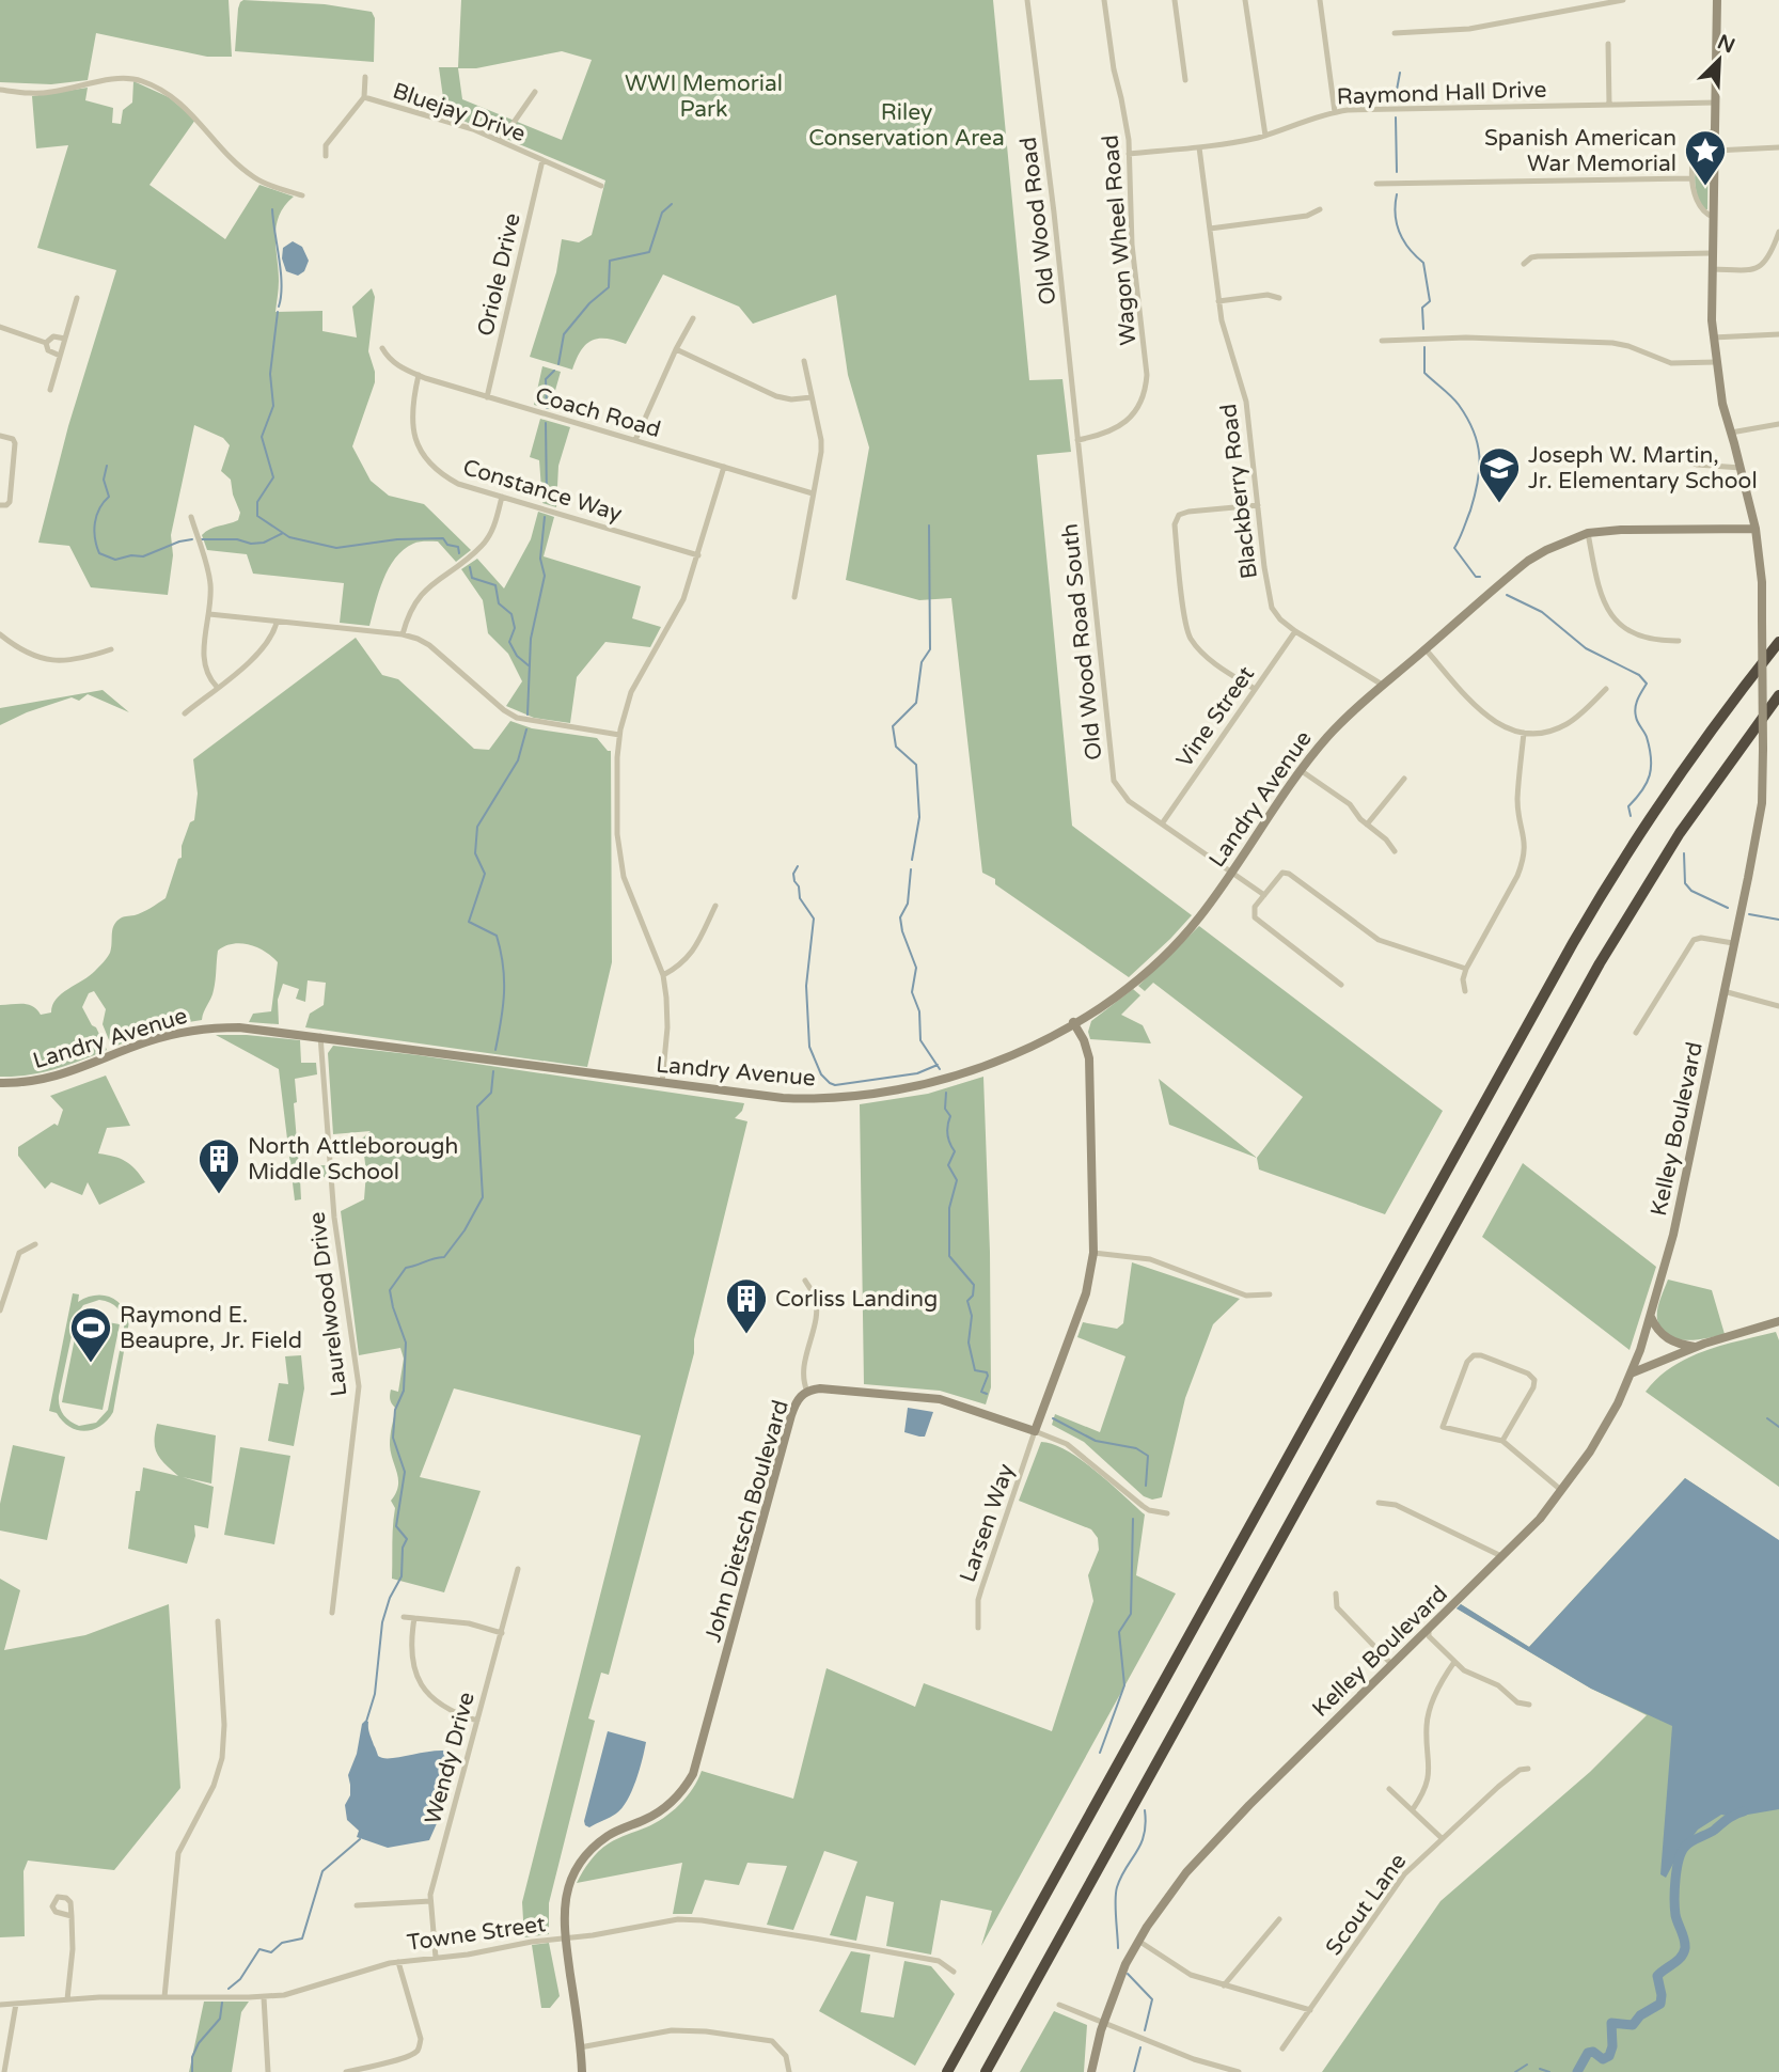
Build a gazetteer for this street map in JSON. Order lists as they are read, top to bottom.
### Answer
{
  "streets": {
    "street": [
      "Raymond Hall Drive",
      "Bluejay Drive",
      "Old Wood Road",
      "Wagon Wheel Road",
      "Oriole Drive",
      "Coach Road",
      "Constance Way",
      "Blackberry Road",
      "Old Wood Road South",
      "Vine Street",
      "Landry Avenue",
      "Kelley Boulevard",
      "Laurelwood Drive",
      "John Dietsch Boulevard",
      "Larsen Way",
      "Wendy Drive",
      "Scout Lane",
      "Towne Street"
    ]
  },
  "crossings": [
    ["Raymond Hall Drive", "Wagon Wheel Road"],
    ["Raymond Hall Drive", "Blackberry Road"],
    ["Raymond Hall Drive", "Kelley Boulevard"],
    ["Bluejay Drive", "Oriole Drive"],
    ["Old Wood Road", "Wagon Wheel Road"],
    ["Old Wood Road", "Old Wood Road South"],
    ["Wagon Wheel Road", "Old Wood Road South"],
    ["Oriole Drive", "Coach Road"],
    ["Coach Road", "Constance Way"],
    ["Blackberry Road", "Vine Street"],
    ["Blackberry Road", "Landry Avenue"],
    ["Old Wood Road South", "Vine Street"],
    ["Old Wood Road South", "Landry Avenue"],
    ["Landry Avenue", "Kelley Boulevard"],
    ["Landry Avenue", "Laurelwood Drive"],
    ["John Dietsch Boulevard", "Larsen Way"],
    ["John Dietsch Boulevard", "Towne Street"],
    ["Wendy Drive", "Towne Street"]
  ],
  "parks": ["WWI Memorial Park", "Riley Conservation Area"],
  "places": {
    "place": ["Spanish American War Memorial"],
    "school or university": ["Joseph W. Martin, Jr. Elementary School"],
    "building": ["North Attleborough Middle School", "Corliss Landing"],
    "sports": ["Raymond E. Beaupre, Jr. Field"]
  },
  "north": "top right"
}
